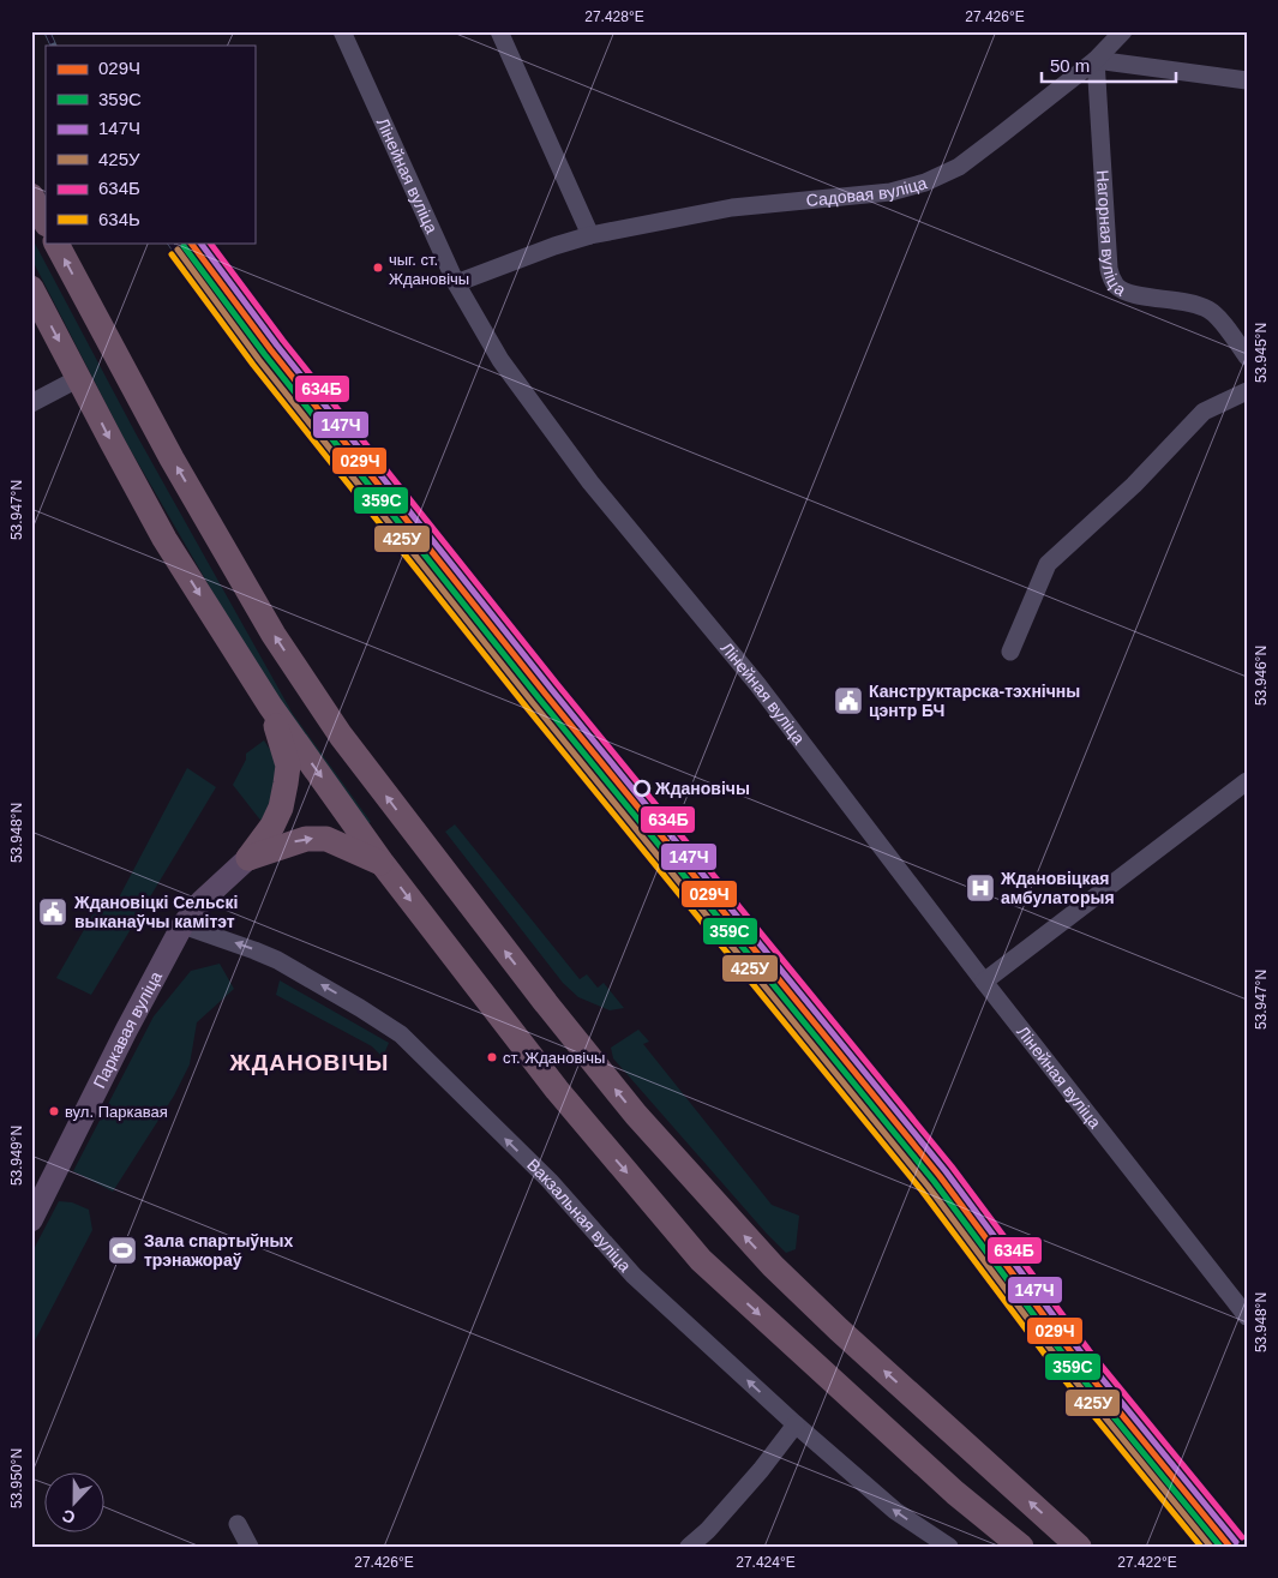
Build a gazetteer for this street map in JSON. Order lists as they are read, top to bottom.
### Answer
{
  "streets": {
    "main road": ["Паркавая вуліца"],
    "street": [
      "Лінейная вуліца",
      "Садовая вуліца",
      "Нагорная вуліца",
      "Вакзальная вуліца"
    ]
  },
  "crossings": [
    ["Лінейная вуліца", "Садовая вуліца"],
    ["Садовая вуліца", "Нагорная вуліца"],
    ["Паркавая вуліца", "Вакзальная вуліца"]
  ],
  "one_way": ["Вакзальная вуліца"],
  "districts": ["ЖДАНОВІЧЫ"],
  "places": {
    "other": [
      "чыг. ст. Ждановічы",
      "Ждановічы",
      "ст. Ждановічы",
      "вул. Паркавая"
    ],
    "public building": ["Канструктарска-тэхнічны цэнтр БЧ", "Ждановіцкі Сельскі выканаўчы камітэт"],
    "hospital": ["Ждановіцкая амбулаторыя"],
    "sports": ["Зала спартыўных трэнажораў"]
  },
  "lines": [
    "transit line 029Ч",
    "transit line 147Ч",
    "transit line 634Б",
    "transit line 359С",
    "transit line 425У",
    "transit line 634Ь"
  ],
  "legend": [
    "029Ч",
    "359С",
    "147Ч",
    "425У",
    "634Б",
    "634Ь"
  ],
  "scale_bar": "50 m",
  "north": "bottom",
  "coordinates": [
    "27.428°E",
    "27.426°E",
    "53.945°N",
    "53.947°N",
    "53.946°N",
    "53.948°N",
    "53.949°N",
    "53.950°N",
    "27.424°E",
    "27.422°E"
  ]
}
